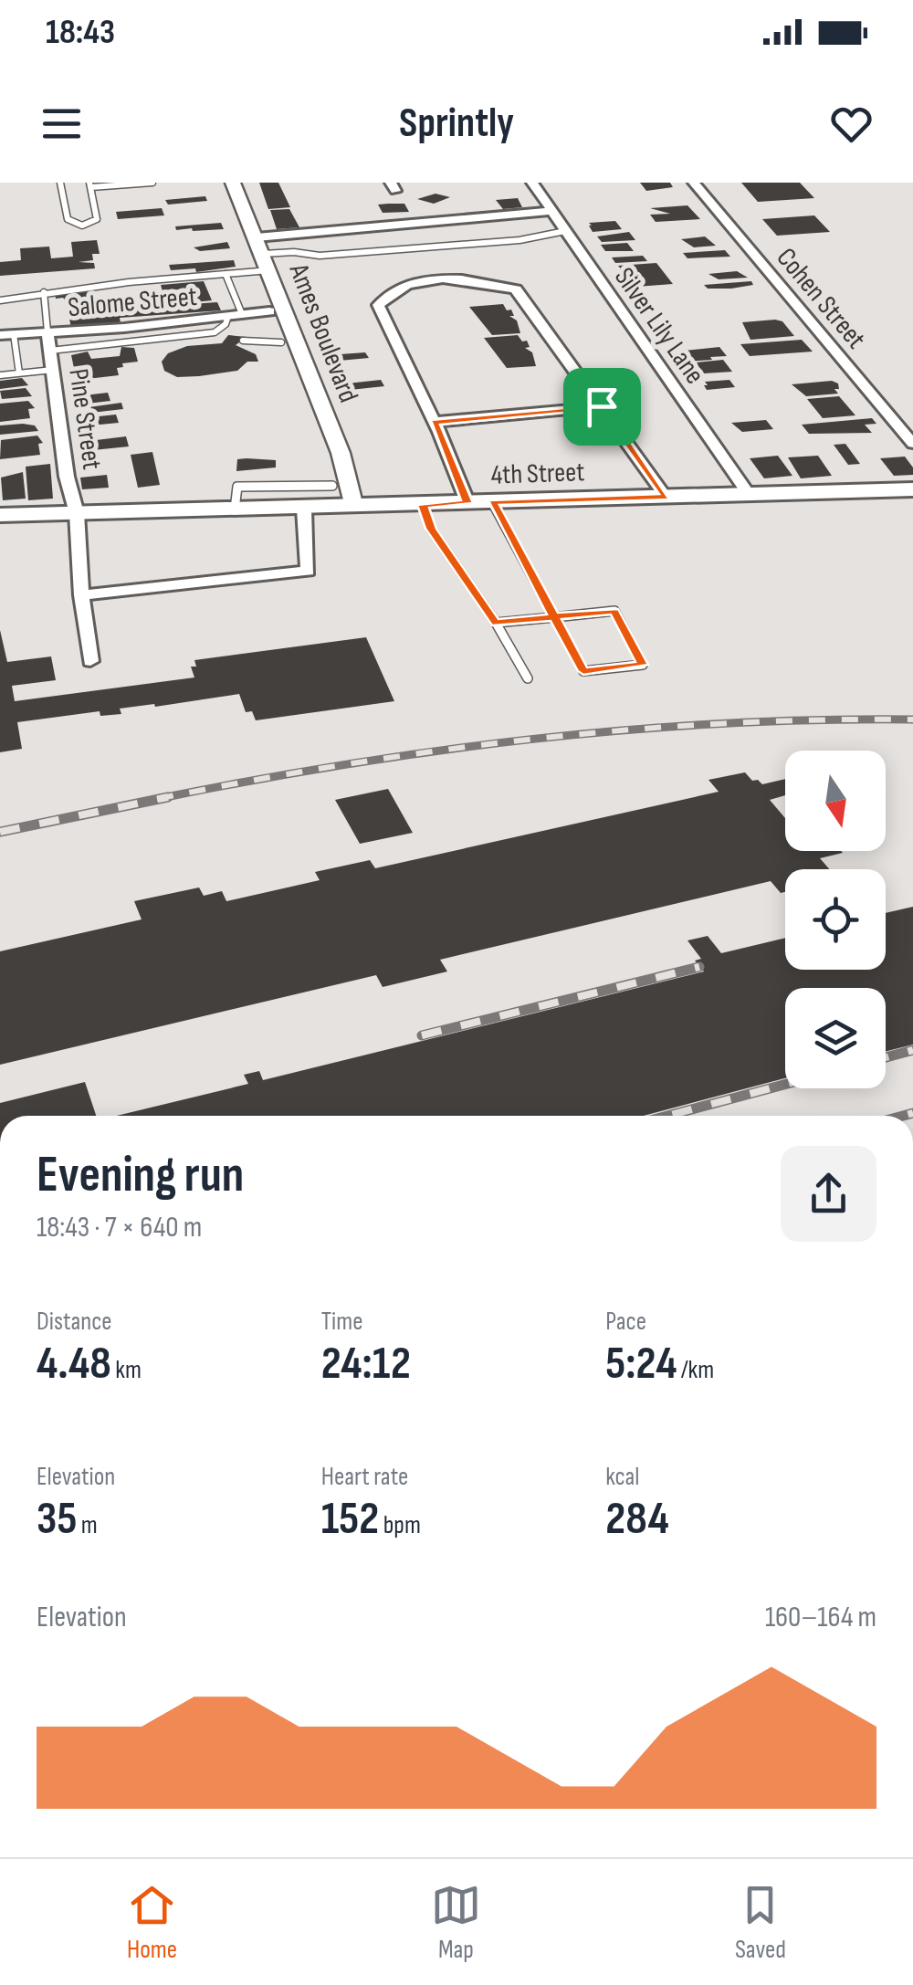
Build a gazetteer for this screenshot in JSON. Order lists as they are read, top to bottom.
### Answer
{
  "streets": {
    "main road": ["4th Street"],
    "street": [
      "Cohen Street",
      "Salome Street",
      "Silver Lily Lane",
      "Ames Boulevard",
      "Pine Street"
    ]
  },
  "crossings": [
    ["Salome Street", "Silver Lily Lane"],
    ["Salome Street", "Ames Boulevard"],
    ["Salome Street", "Pine Street"],
    ["Silver Lily Lane", "4th Street"],
    ["Ames Boulevard", "4th Street"],
    ["Pine Street", "4th Street"]
  ],
  "north": "bottom",
  "page": {
    "status": "18:43",
    "header": "Sprintly",
    "heading": ["Evening run", "18:43 · 7 × 640 m"],
    "stats": [
      ["Distance", "4.48 km"],
      ["Time", "24:12"],
      ["Pace", "5:24 /km"],
      ["Elevation", "35 m"],
      ["Heart rate", "152 bpm"],
      ["kcal", "284"]
    ],
    "chart": ["Elevation", "160–164 m"],
    "tabs": ["Home", "Map", "Saved"]
  }
}
